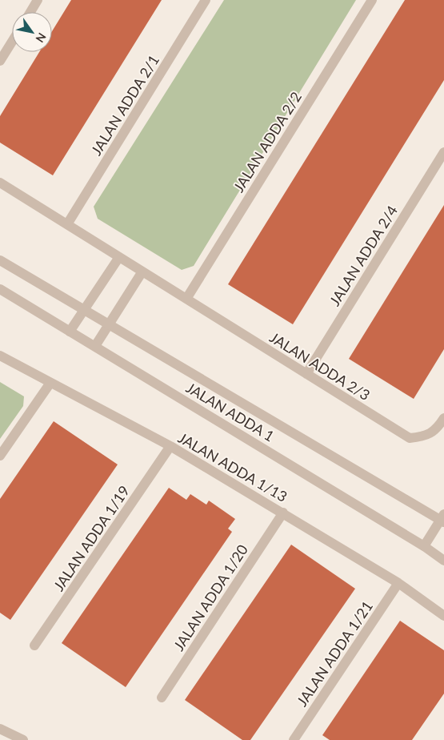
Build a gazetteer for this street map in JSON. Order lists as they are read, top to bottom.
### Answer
{
  "streets": {
    "street": [
      "JALAN ADDA 2/1",
      "JALAN ADDA 2/2",
      "JALAN ADDA 2/4",
      "JALAN ADDA 2/3",
      "JALAN ADDA 1",
      "JALAN ADDA 1/13",
      "JALAN ADDA 1/19",
      "JALAN ADDA 1/20",
      "JALAN ADDA 1/21"
    ]
  },
  "crossings": [
    ["JALAN ADDA 2/2", "JALAN ADDA 2/3"],
    ["JALAN ADDA 2/4", "JALAN ADDA 2/3"],
    ["JALAN ADDA 1/13", "JALAN ADDA 1/19"],
    ["JALAN ADDA 1/13", "JALAN ADDA 1/20"],
    ["JALAN ADDA 1/13", "JALAN ADDA 1/21"]
  ],
  "north": "bottom right"
}
